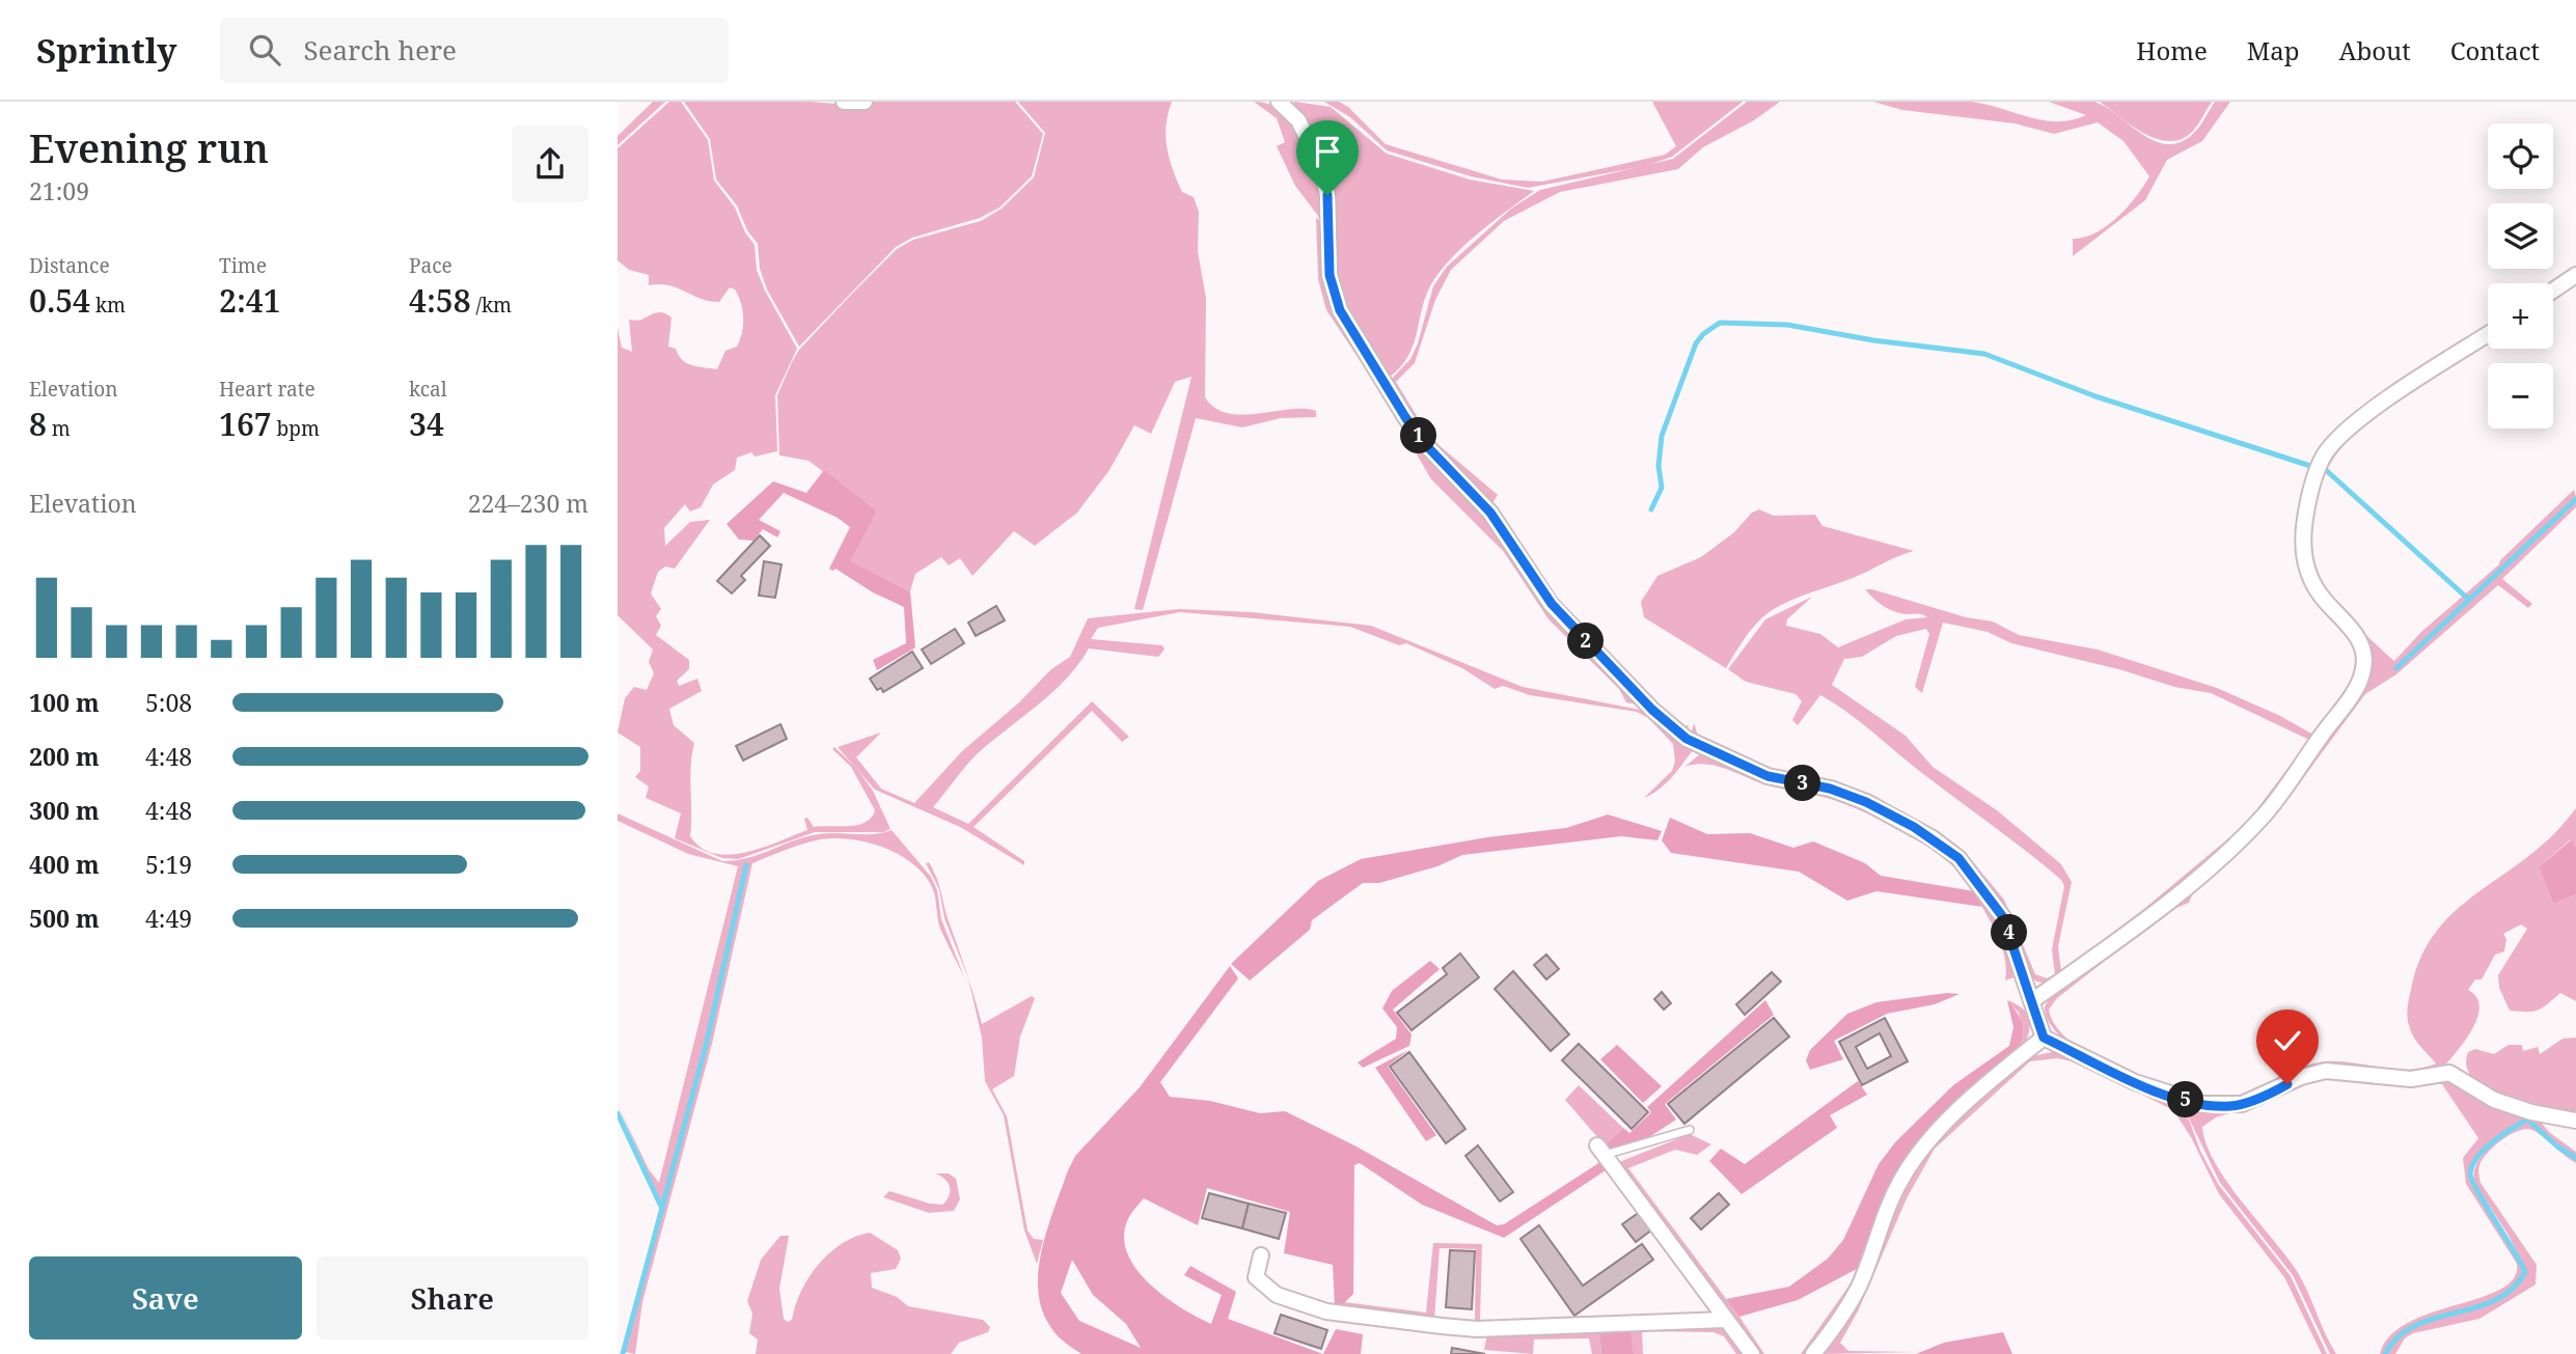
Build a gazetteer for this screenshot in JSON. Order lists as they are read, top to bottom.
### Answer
{
  "page": {
    "header": "Sprintly",
    "search": "Search here",
    "nav": [
      "Home",
      "Map",
      "About",
      "Contact"
    ],
    "heading": ["Evening run", "21:09"],
    "map_buttons": ["+", "−"],
    "stats": [
      ["Distance", "0.54 km"],
      ["Time", "2:41"],
      ["Pace", "4:58 /km"],
      ["Elevation", "8 m"],
      ["Heart rate", "167 bpm"],
      ["kcal", "34"]
    ],
    "pins": [
      "1",
      "2",
      "3",
      "4",
      "5"
    ],
    "chart": ["Elevation", "224–230 m"],
    "list": [
      {
        "name": "100 m",
        "note": "5:08"
      },
      {
        "name": "200 m",
        "note": "4:48"
      },
      {
        "name": "300 m",
        "note": "4:48"
      },
      {
        "name": "400 m",
        "note": "5:19"
      },
      {
        "name": "500 m",
        "note": "4:49"
      }
    ],
    "buttons": ["Save", "Share"]
  }
}
